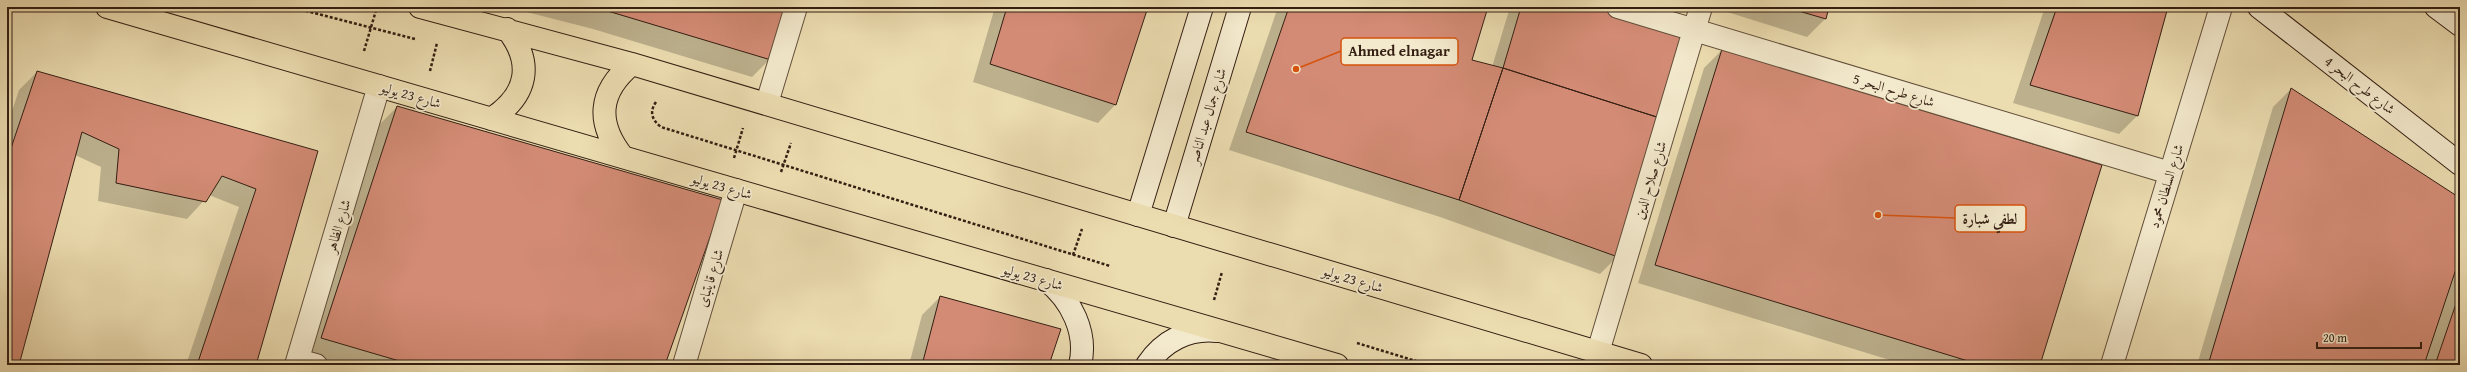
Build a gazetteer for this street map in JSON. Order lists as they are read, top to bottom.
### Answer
{
  "streets": {
    "main road": ["شارع 23 يوليو"],
    "street": [
      "شارع طرح البحر 4",
      "شارع طرح البحر 5",
      "شارع جمال عبد الناصر",
      "شارع صلاح الدين",
      "شارع السلطان محمود",
      "شارع الظاهر",
      "شارع قايتباى"
    ]
  },
  "crossings": [
    ["شارع طرح البحر 5", "شارع صلاح الدين"],
    ["شارع طرح البحر 5", "شارع السلطان محمود"],
    ["شارع 23 يوليو", "شارع جمال عبد الناصر"],
    ["شارع 23 يوليو", "شارع صلاح الدين"],
    ["شارع 23 يوليو", "شارع الظاهر"],
    ["شارع 23 يوليو", "شارع قايتباى"]
  ],
  "places": ["Ahmed elnagar", "لطفي شبارة"],
  "scale_bar": "20 m"
}
